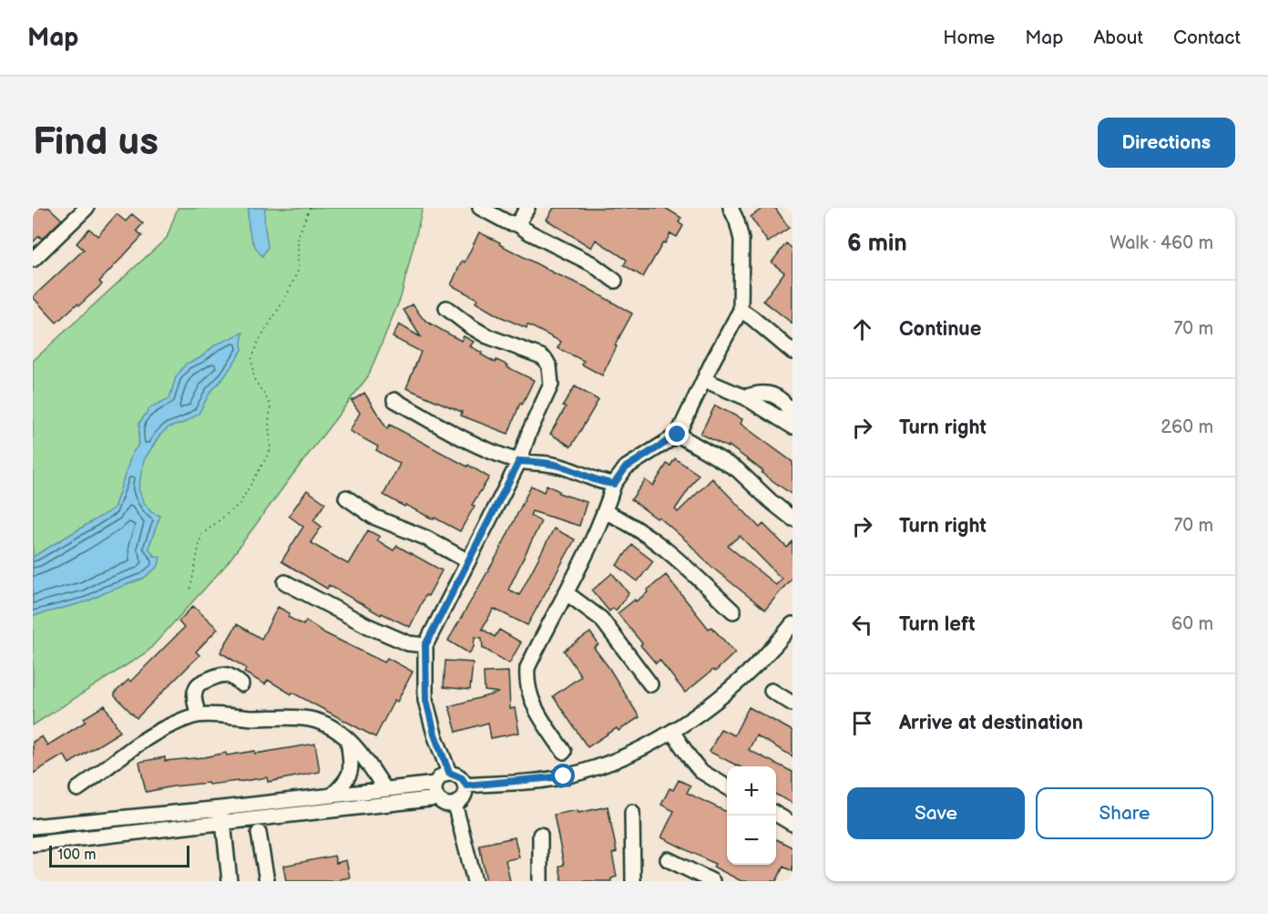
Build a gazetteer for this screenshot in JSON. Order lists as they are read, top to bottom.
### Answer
{
  "scale_bar": "100 m",
  "page": {
    "header": "Map",
    "nav": [
      "Home",
      "Map",
      "About",
      "Contact"
    ],
    "buttons": [
      "Directions",
      ["Save", "Share"]
    ],
    "title": "Find us",
    "heading": ["6 min", "Walk · 460 m"],
    "list": [
      ["Continue", "70 m"],
      ["Turn right", "260 m"],
      ["Turn right", "70 m"],
      ["Turn left", "60 m"],
      "Arrive at destination"
    ],
    "map_buttons": ["+", "−"],
    "scale": "100 m"
  }
}
